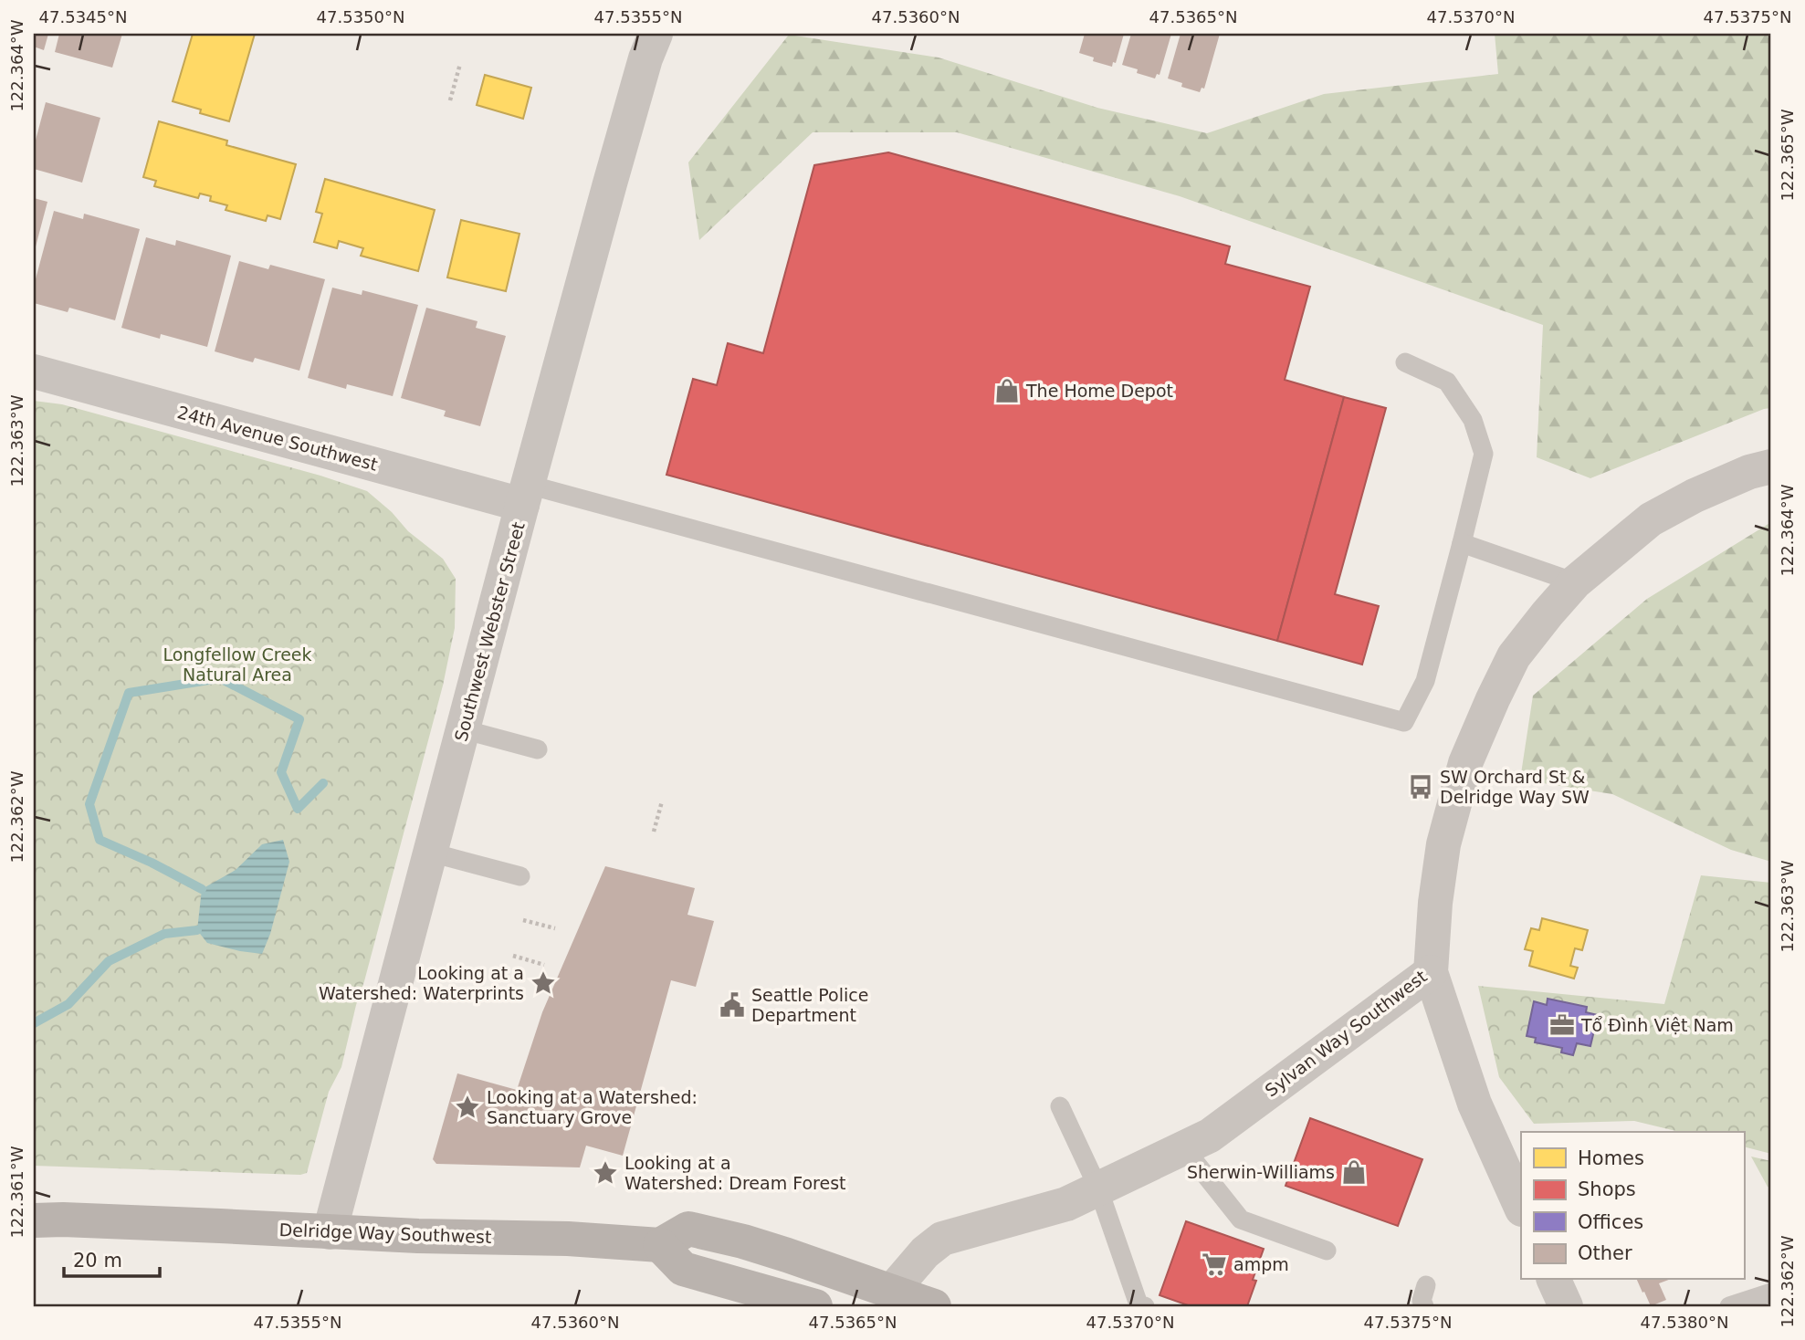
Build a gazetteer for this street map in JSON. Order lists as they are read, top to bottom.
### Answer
{
  "streets": {
    "main road": ["Delridge Way Southwest"],
    "street": ["24th Avenue Southwest", "Southwest Webster Street", "Sylvan Way Southwest"]
  },
  "crossings": [
    ["24th Avenue Southwest", "Southwest Webster Street"],
    ["Southwest Webster Street", "Delridge Way Southwest"]
  ],
  "parks": ["Longfellow Creek Natural Area"],
  "places": {
    "shop": ["The Home Depot", "Sherwin-Williams"],
    "bus stop": ["SW Orchard St & Delridge Way SW"],
    "place": ["Looking at a Watershed: Waterprints", "Looking at a Watershed: Sanctuary Grove", "Looking at a Watershed: Dream Forest"],
    "public building": ["Seattle Police Department"],
    "office": ["Tổ Đình Việt Nam"],
    "supermarket": ["ampm"]
  },
  "legend": [
    "Homes",
    "Shops",
    "Offices",
    "Other"
  ],
  "scale_bar": "20 m",
  "coordinates": [
    "47.5345°N",
    "47.5350°N",
    "47.5355°N",
    "47.5360°N",
    "47.5365°N",
    "47.5370°N",
    "47.5375°N",
    "122.364°W",
    "122.365°W",
    "122.363°W",
    "122.362°W",
    "122.361°W",
    "47.5380°N"
  ]
}
